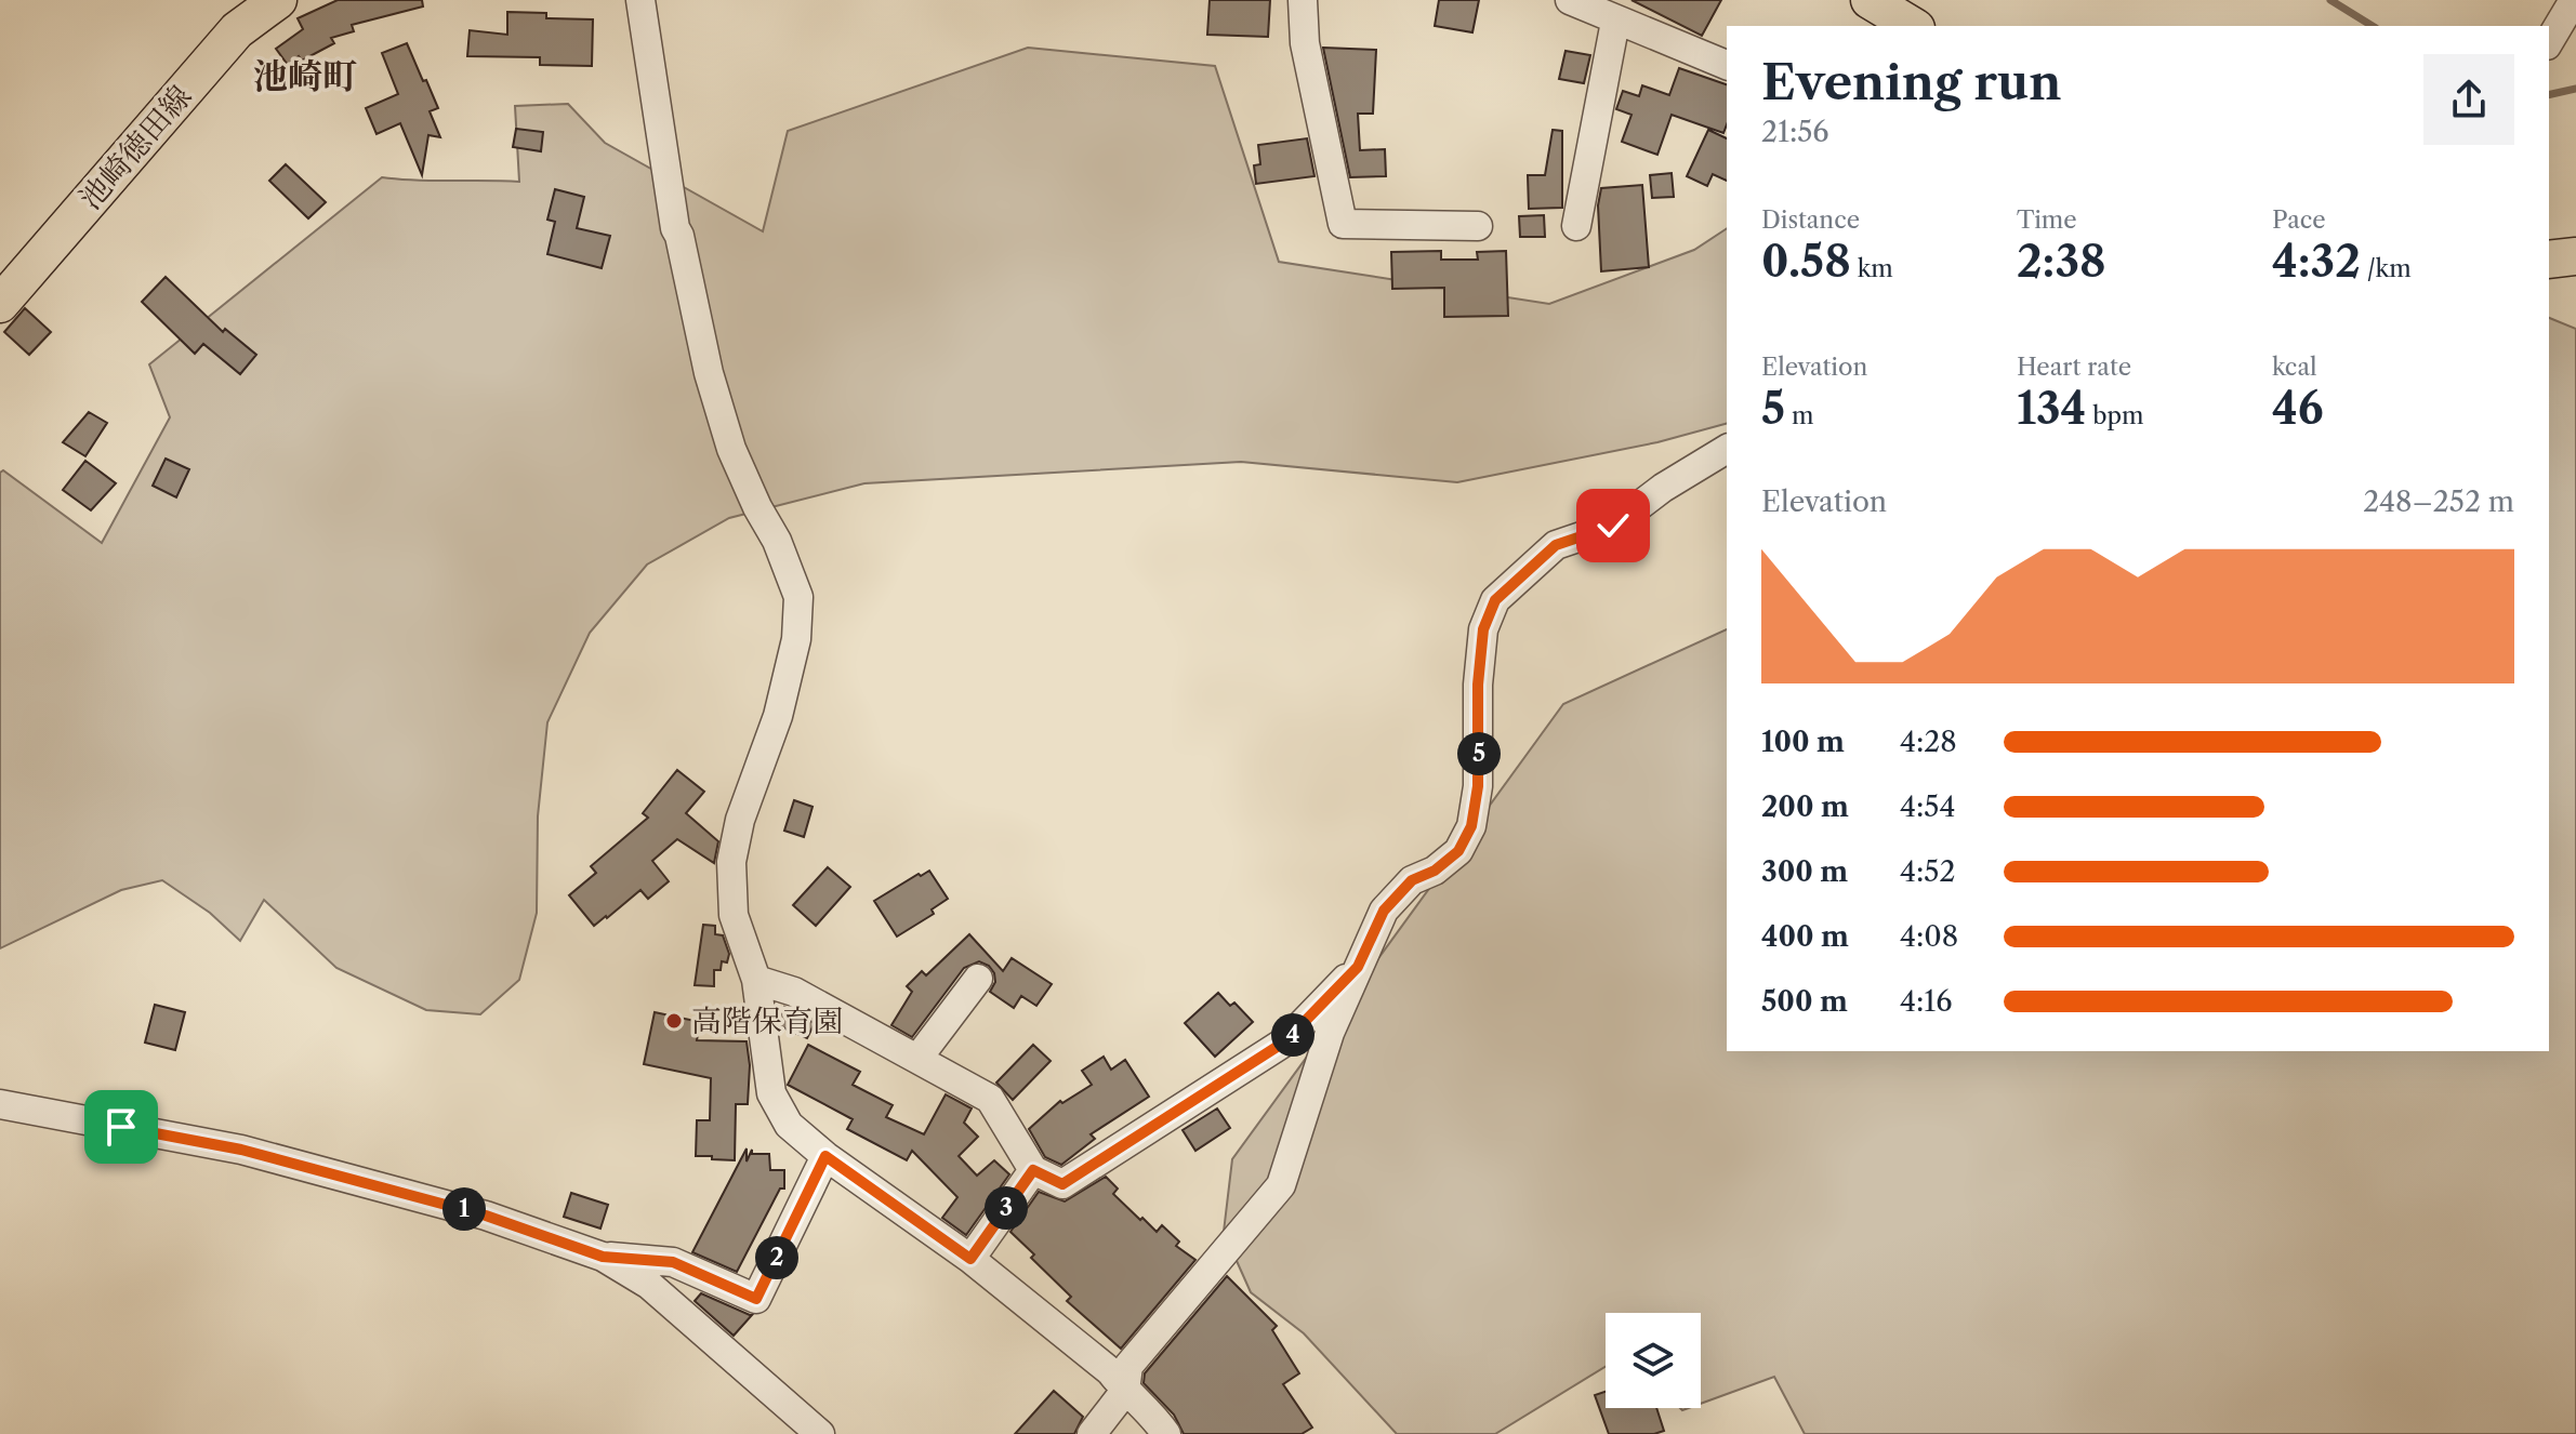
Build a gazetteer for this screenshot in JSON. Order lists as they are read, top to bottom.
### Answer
{
  "streets": {
    "main road": ["池崎徳田線"]
  },
  "districts": ["池崎町"],
  "places": ["高階保育園"],
  "page": {
    "heading": ["Evening run", "21:56"],
    "stats": [
      ["Distance", "0.58 km"],
      ["Time", "2:38"],
      ["Pace", "4:32 /km"],
      ["Elevation", "5 m"],
      ["Heart rate", "134 bpm"],
      ["kcal", "46"]
    ],
    "chart": ["Elevation", "248–252 m"],
    "list": [
      {
        "name": "100 m",
        "note": "4:28"
      },
      {
        "name": "200 m",
        "note": "4:54"
      },
      {
        "name": "300 m",
        "note": "4:52"
      },
      {
        "name": "400 m",
        "note": "4:08"
      },
      {
        "name": "500 m",
        "note": "4:16"
      }
    ],
    "pins": [
      "5",
      "4",
      "3",
      "1",
      "2"
    ]
  }
}
